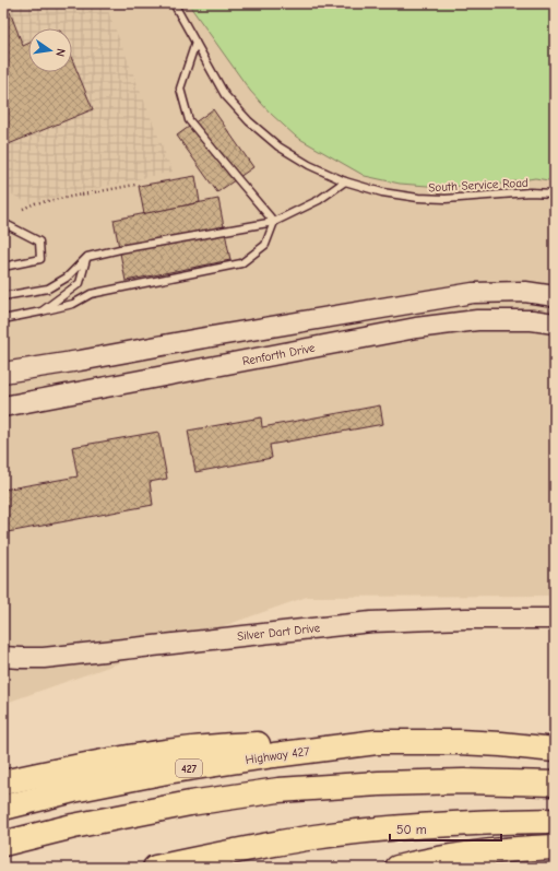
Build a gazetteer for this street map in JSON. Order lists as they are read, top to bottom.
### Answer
{
  "streets": {
    "highway": ["Highway 427", "427"],
    "main road": ["Renforth Drive", "Silver Dart Drive"],
    "lane": ["South Service Road"]
  },
  "scale_bar": "50 m",
  "north": "right"
}
